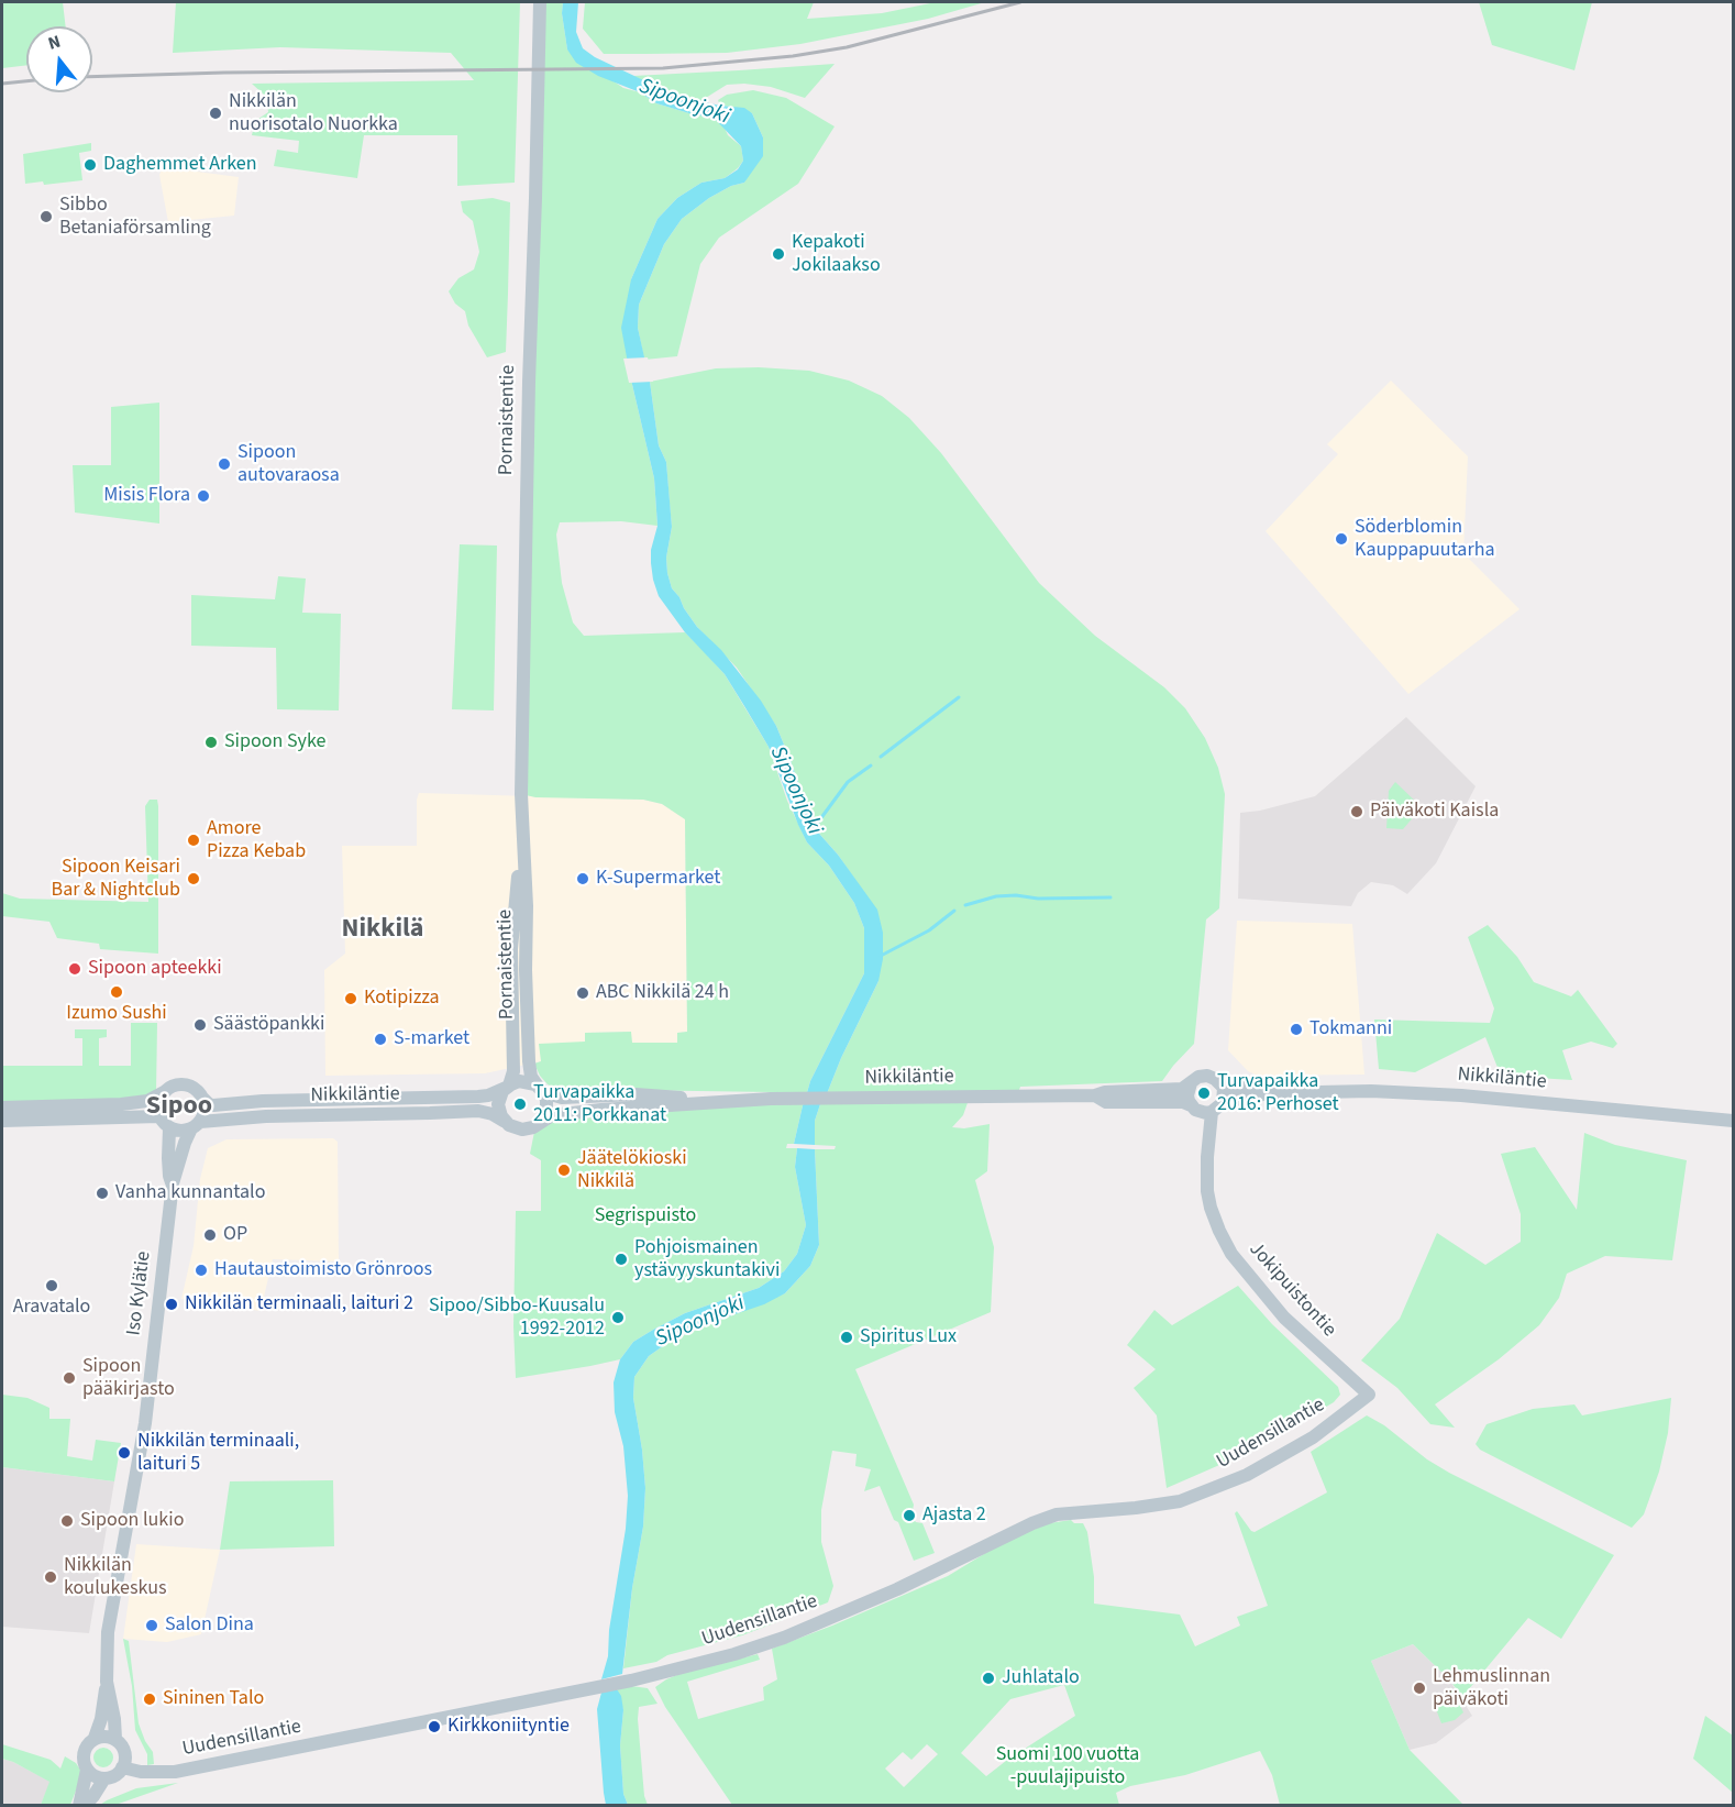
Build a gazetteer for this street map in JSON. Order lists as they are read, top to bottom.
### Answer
{
  "streets": {
    "street": [
      "Pornaistentie",
      "Nikkiläntie",
      "Jokipuistontie",
      "Iso Kylätie",
      "Uudensillantie"
    ]
  },
  "crossings": [
    ["Pornaistentie", "Nikkiläntie"],
    ["Nikkiläntie", "Jokipuistontie"],
    ["Nikkiläntie", "Iso Kylätie"],
    ["Jokipuistontie", "Uudensillantie"],
    ["Iso Kylätie", "Uudensillantie"]
  ],
  "districts": ["Nikkilä", "Sipoo"],
  "water": ["Sipoonjoki"],
  "parks": ["Segrispuisto", "Suomi 100 vuotta -puulajipuisto"],
  "places": [
    "Nikkilän nuorisotalo Nuorkka",
    "Daghemmet Arken",
    "Sibbo Betaniaförsamling",
    "Kepakoti Jokilaakso",
    "Sipoon autovaraosa",
    "Misis Flora",
    "Söderblomin Kauppapuutarha",
    "Sipoon Syke",
    "Päiväkoti Kaisla",
    "Amore Pizza Kebab",
    "Sipoon Keisari Bar & Nightclub",
    "K-Supermarket",
    "Sipoon apteekki",
    "Izumo Sushi",
    "ABC Nikkilä 24 h",
    "Kotipizza",
    "Säästöpankki",
    "Tokmanni",
    "S-market",
    "Turvapaikka 2016: Perhoset",
    "Turvapaikka 2011: Porkkanat",
    "Jäätelökioski Nikkilä",
    "Vanha kunnantalo",
    "OP",
    "Pohjoismainen ystävyyskuntakivi",
    "Hautaustoimisto Grönroos",
    "Aravatalo",
    "Nikkilän terminaali, laituri 2",
    "Sipoo/Sibbo-Kuusalu 1992-2012",
    "Spiritus Lux",
    "Sipoon pääkirjasto",
    "Nikkilän terminaali, laituri 5",
    "Ajasta 2",
    "Sipoon lukio",
    "Nikkilän koulukeskus",
    "Salon Dina",
    "Juhlatalo",
    "Lehmuslinnan päiväkoti",
    "Sininen Talo",
    "Kirkkoniityntie"
  ],
  "north": "top"
}
